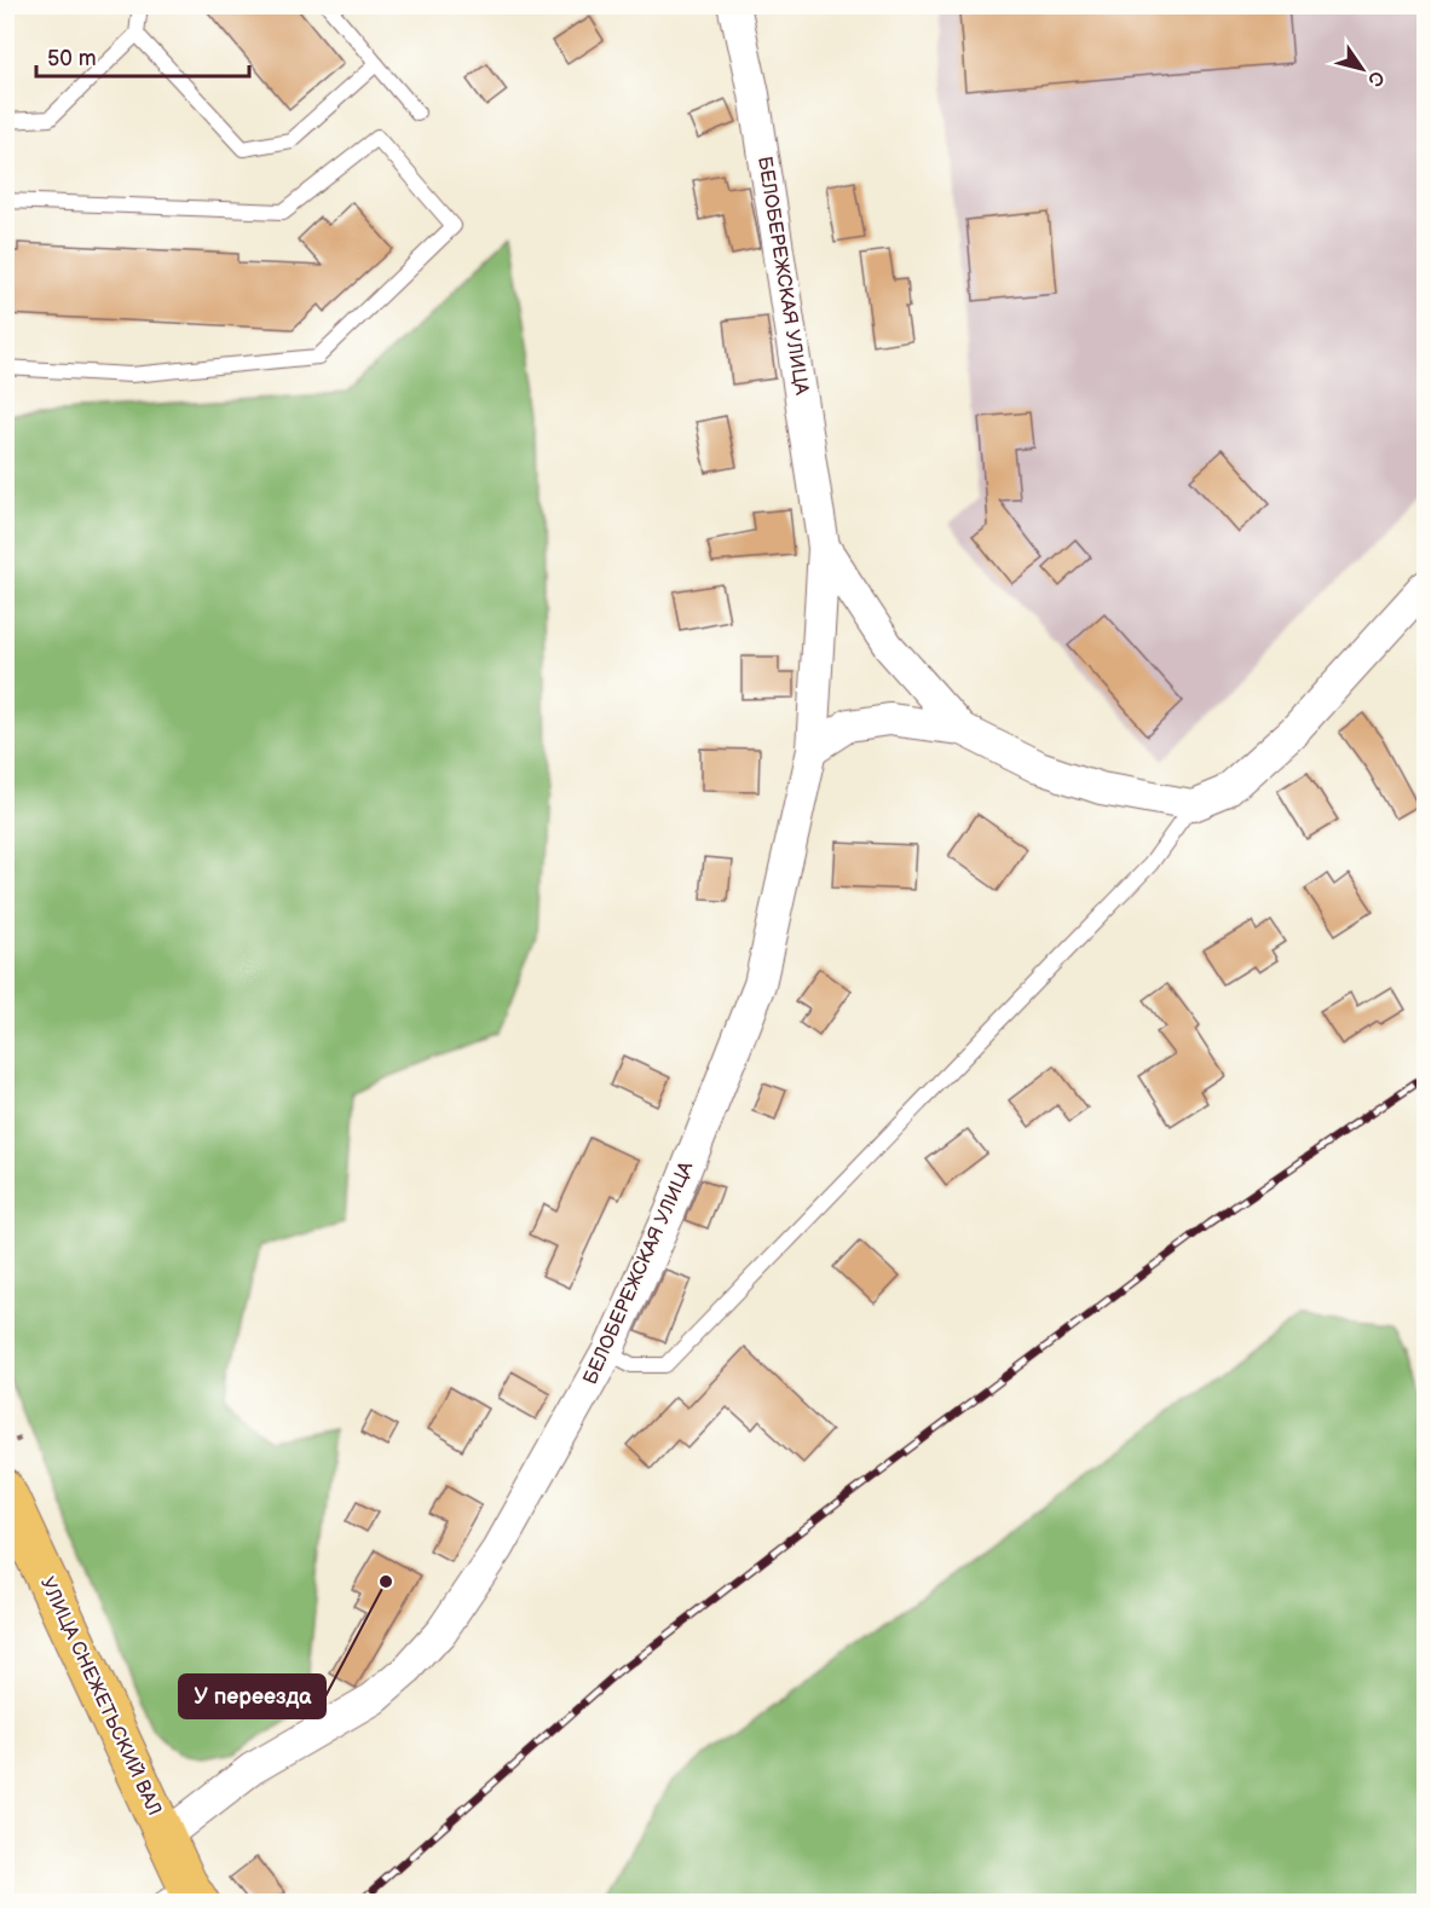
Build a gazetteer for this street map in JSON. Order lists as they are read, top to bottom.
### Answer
{
  "streets": {
    "main road": ["УЛИЦА СНЕЖЕТЬСКИЙ ВАЛ"],
    "street": ["БЕЛОБЕРЕЖСКАЯ УЛИЦА"]
  },
  "crossings": [
    ["БЕЛОБЕРЕЖСКАЯ УЛИЦА", "УЛИЦА СНЕЖЕТЬСКИЙ ВАЛ"]
  ],
  "places": ["У переезда"],
  "scale_bar": "50 m",
  "north": "bottom right"
}
